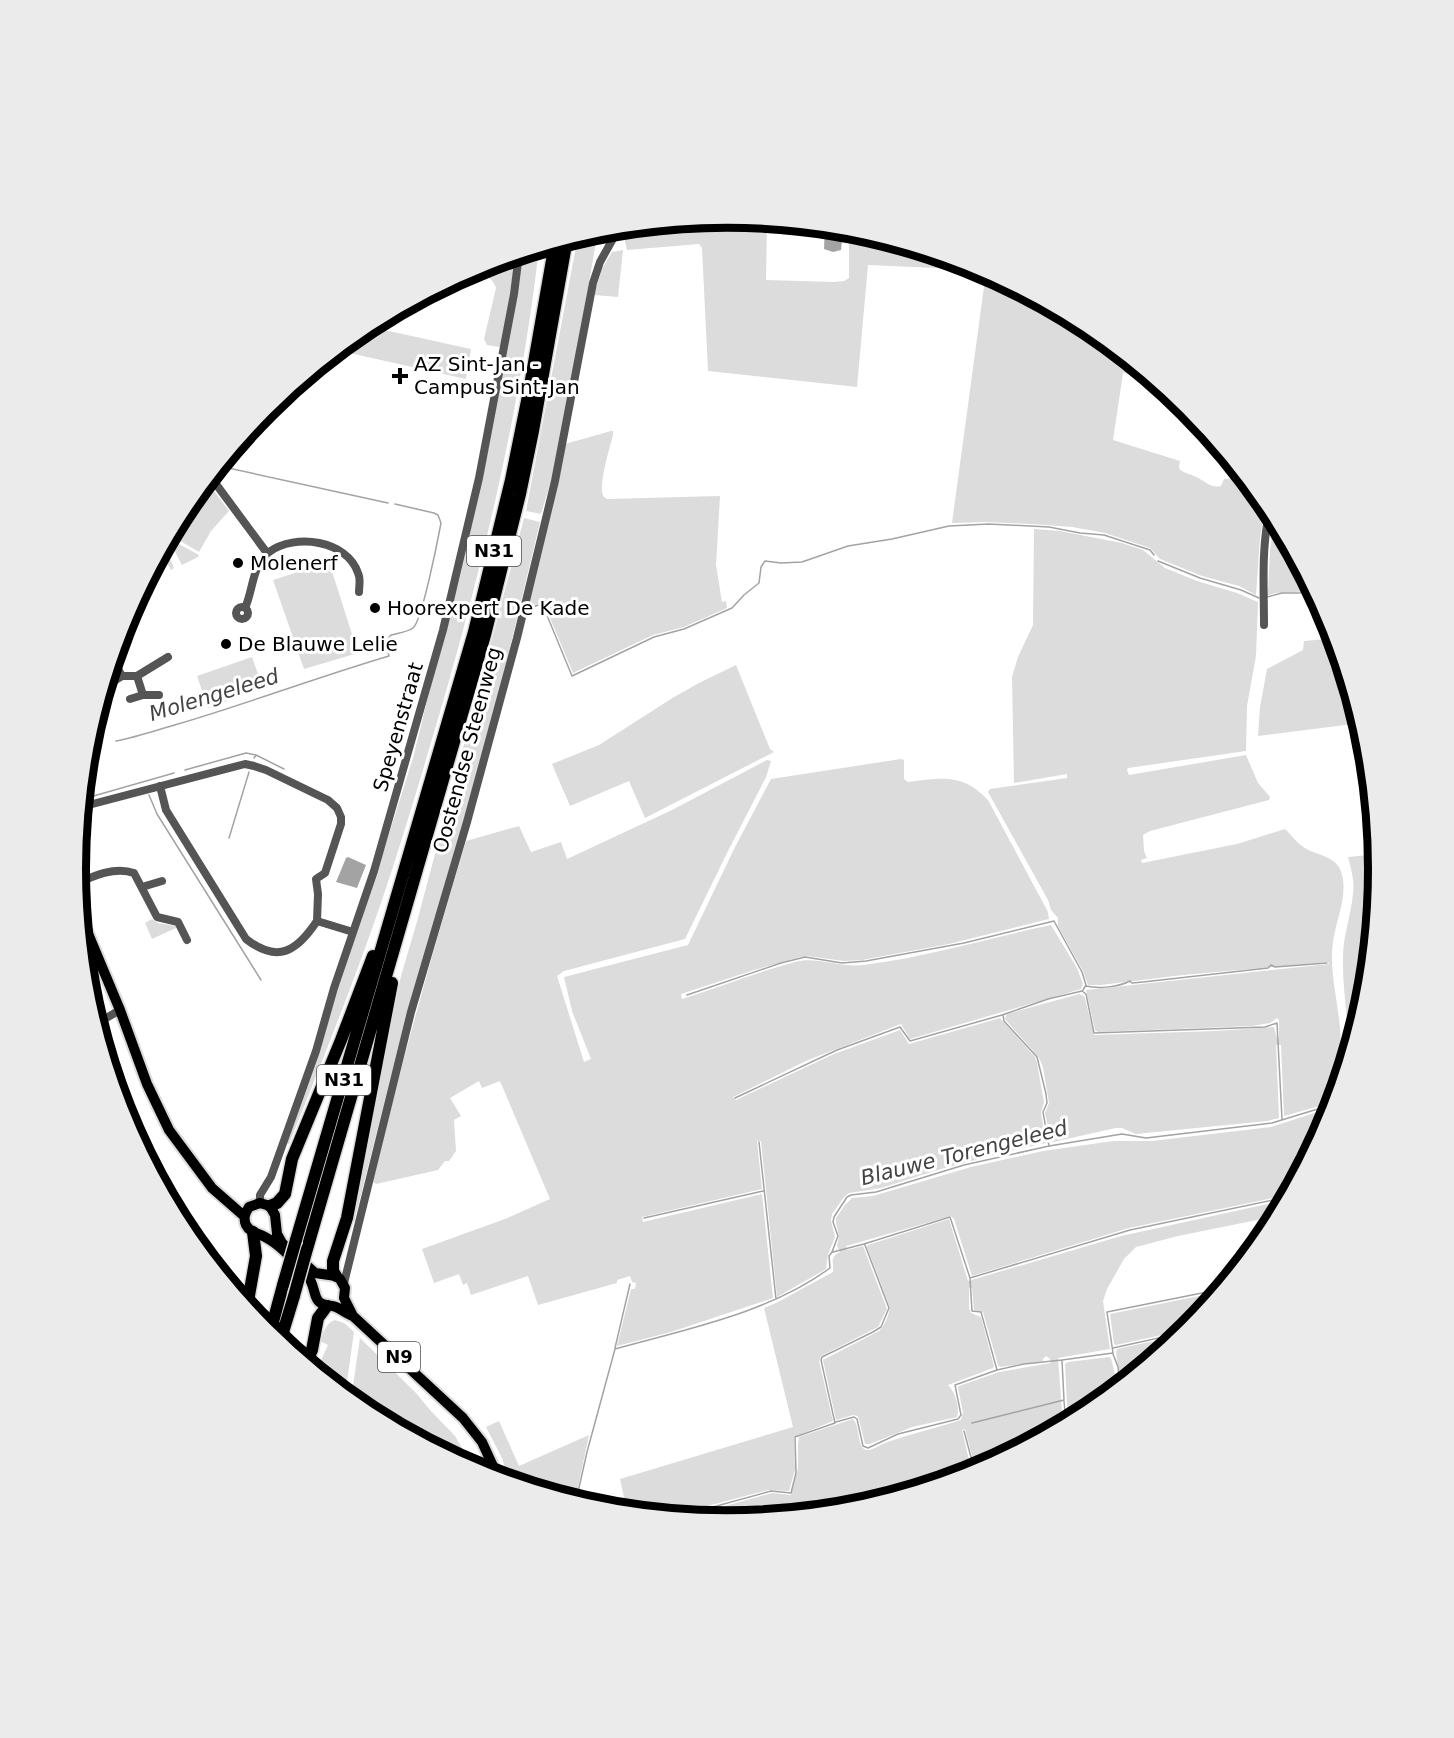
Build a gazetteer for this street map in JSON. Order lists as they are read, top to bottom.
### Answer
{
  "streets": {
    "highway": ["N31"],
    "main road": ["Oostendse Steenweg", "N9"],
    "street": ["Speyenstraat"]
  },
  "water": ["Molengeleed", "Blauwe Torengeleed"],
  "places": {
    "health": ["AZ Sint-Jan - Campus Sint-Jan"],
    "other": ["Molenerf", "Hoorexpert De Kade", "De Blauwe Lelie"]
  }
}
